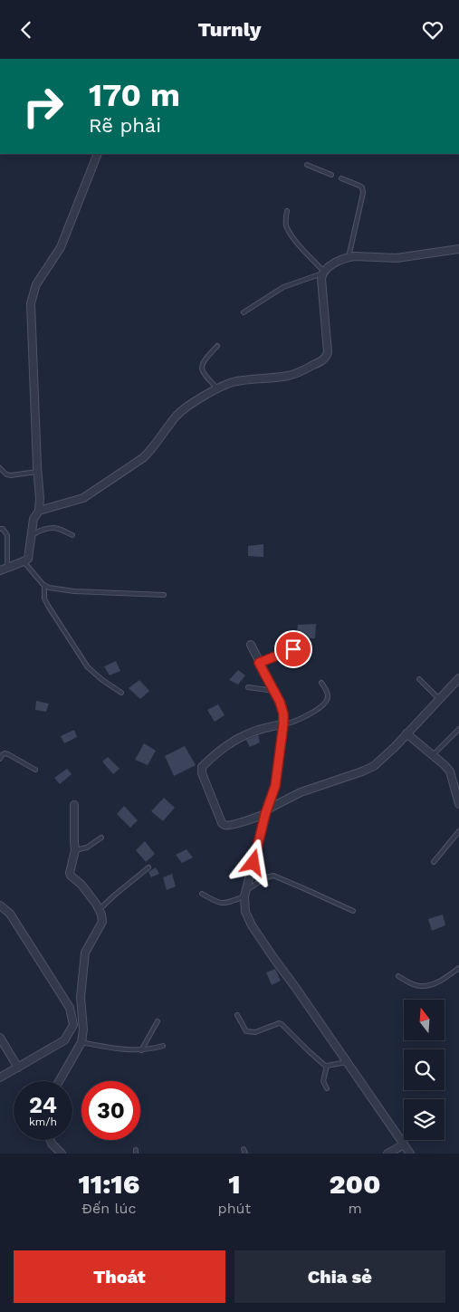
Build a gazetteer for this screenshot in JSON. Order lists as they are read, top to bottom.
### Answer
{
  "north": "top",
  "page": {
    "header": "Turnly",
    "turn": ["170 m", "Rẽ phải"],
    "speed": "24 km/h",
    "limit": "30",
    "eta": [
      "11:16",
      "Đến lúc",
      "1",
      "phút",
      "200",
      "m"
    ],
    "buttons": ["Thoát", "Chia sẻ"]
  }
}
